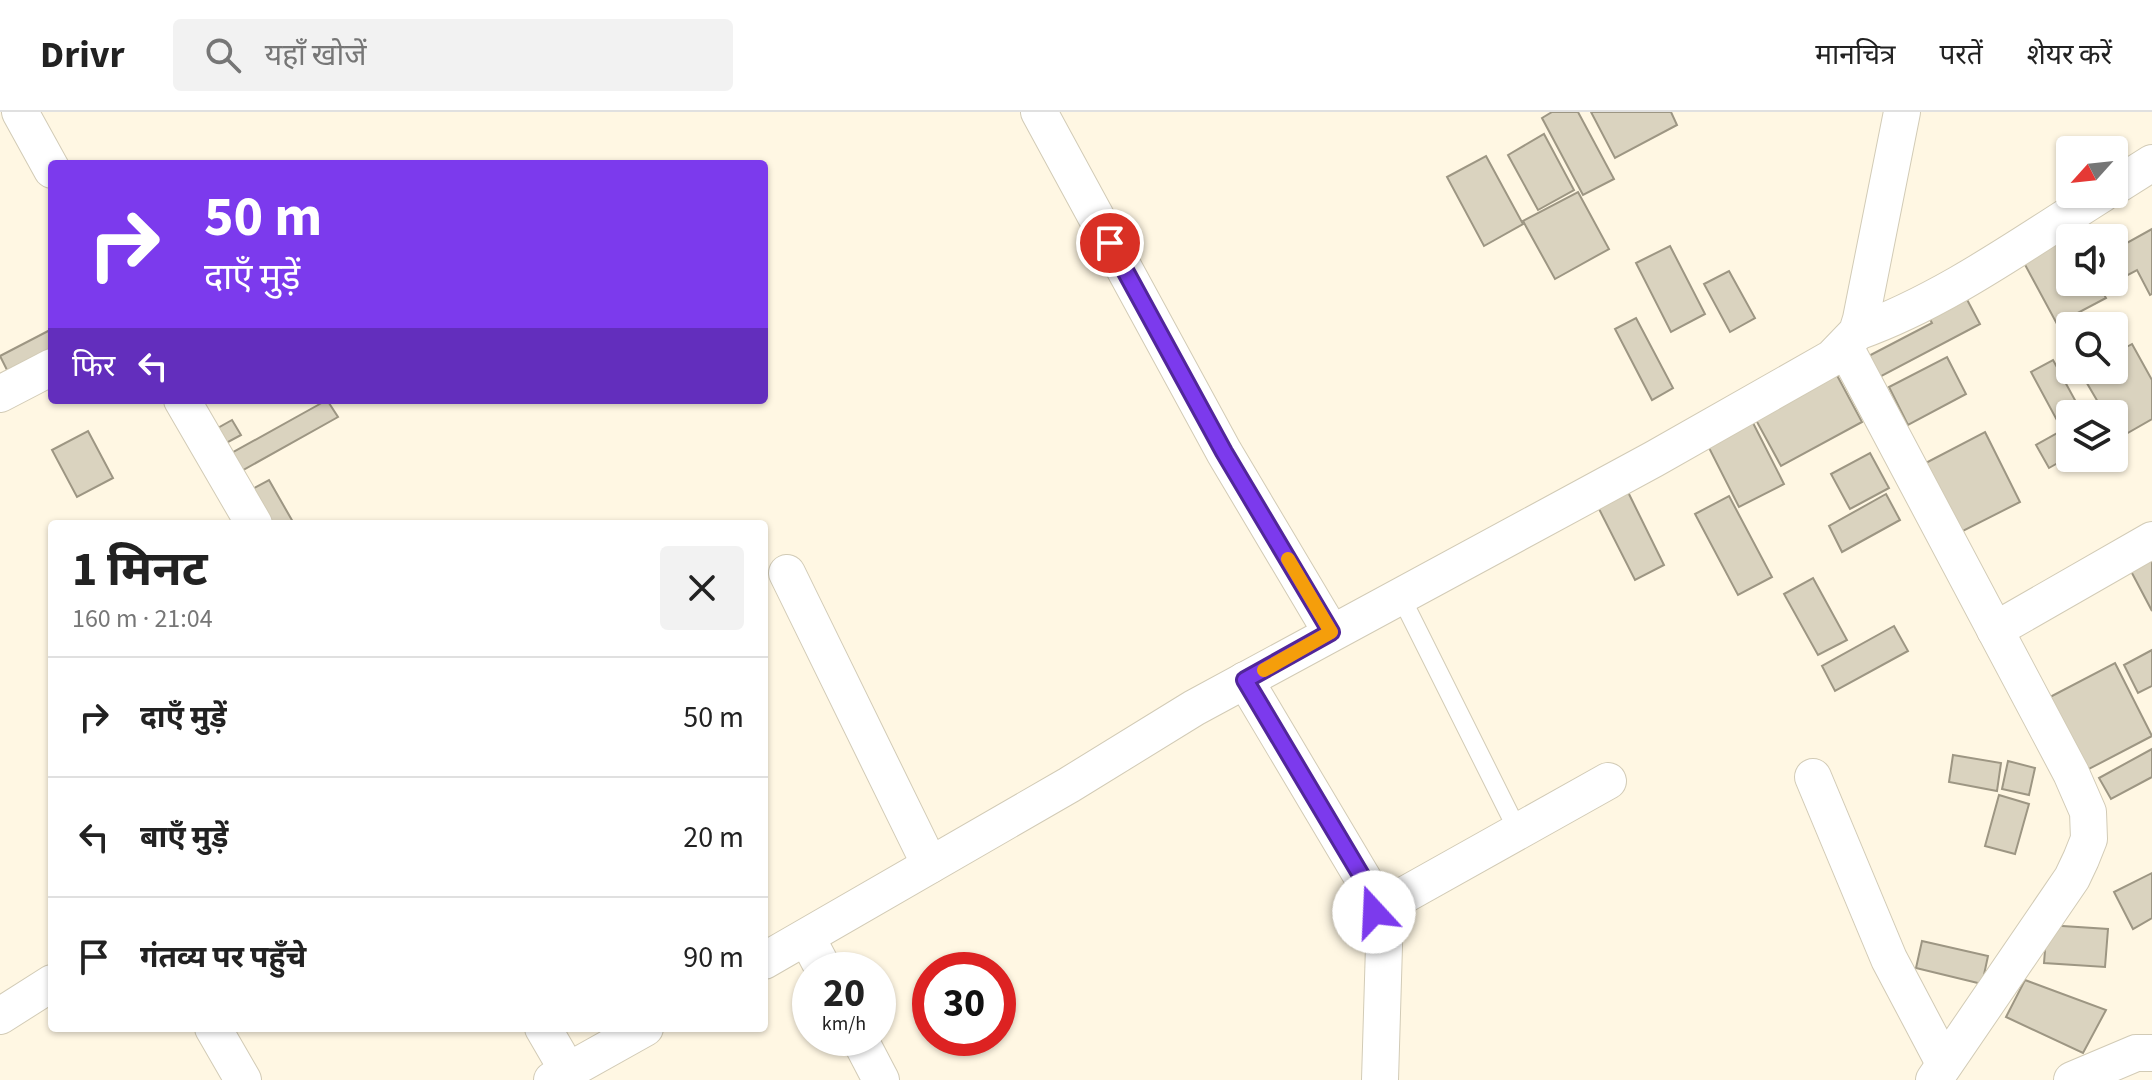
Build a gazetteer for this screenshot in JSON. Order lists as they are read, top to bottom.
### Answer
{
  "north": "bottom left",
  "page": {
    "header": "Drivr",
    "search": "यहाँ खोजें",
    "nav": ["मानचित्र", "परतें", "शेयर करें"],
    "turn": ["50 m", "दाएँ मुड़ें"],
    "then": "फिर",
    "heading": ["1 मिनट", "160 m · 21:04"],
    "list": [
      {
        "name": "दाएँ मुड़ें",
        "value": "50 m"
      },
      {
        "name": "बाएँ मुड़ें",
        "value": "20 m"
      },
      {
        "name": "गंतव्य पर पहुँचे",
        "value": "90 m"
      }
    ],
    "speed": "20 km/h",
    "limit": "30"
  }
}
